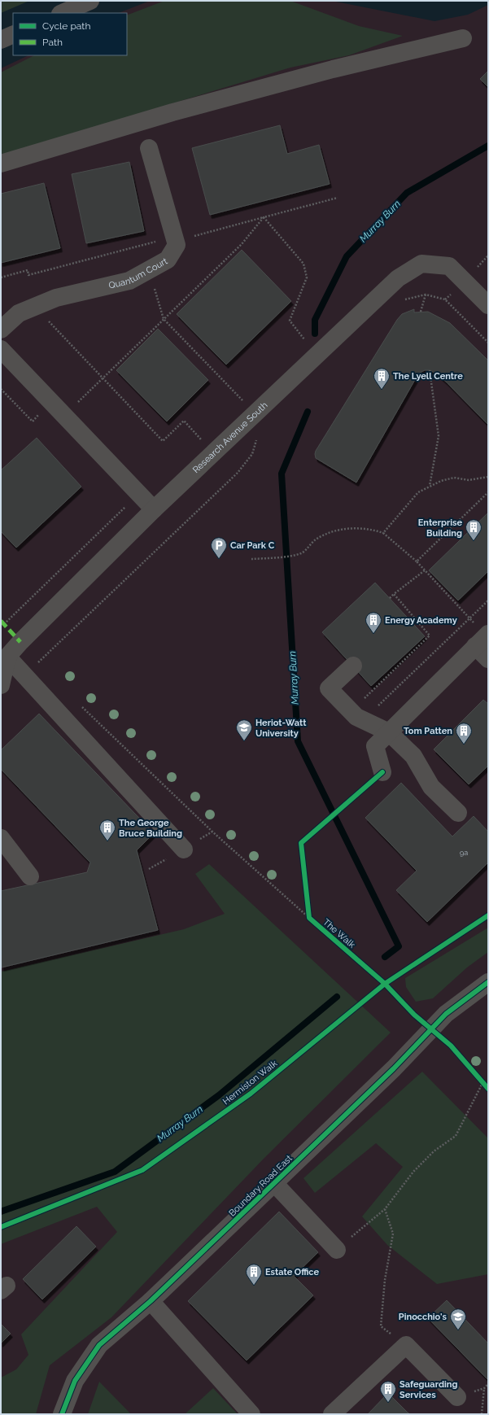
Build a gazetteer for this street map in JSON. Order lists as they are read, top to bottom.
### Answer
{
  "streets": {
    "street": ["Quantum Court", "Research Avenue South", "Boundary Road East"],
    "cycle path": ["The Walk", "Hermiston Walk"]
  },
  "water": ["Murray Burn"],
  "places": {
    "building": [
      "The Lyell Centre",
      "Enterprise Building",
      "Energy Academy",
      "Tom Patten",
      "The George Bruce Building",
      "Estate Office",
      "Safeguarding Services"
    ],
    "parking": ["Car Park C"],
    "school or university": ["Heriot-Watt University", "Pinocchio's"]
  },
  "house_numbers": ["9a"],
  "legend": ["Cycle path", "Path"]
}
